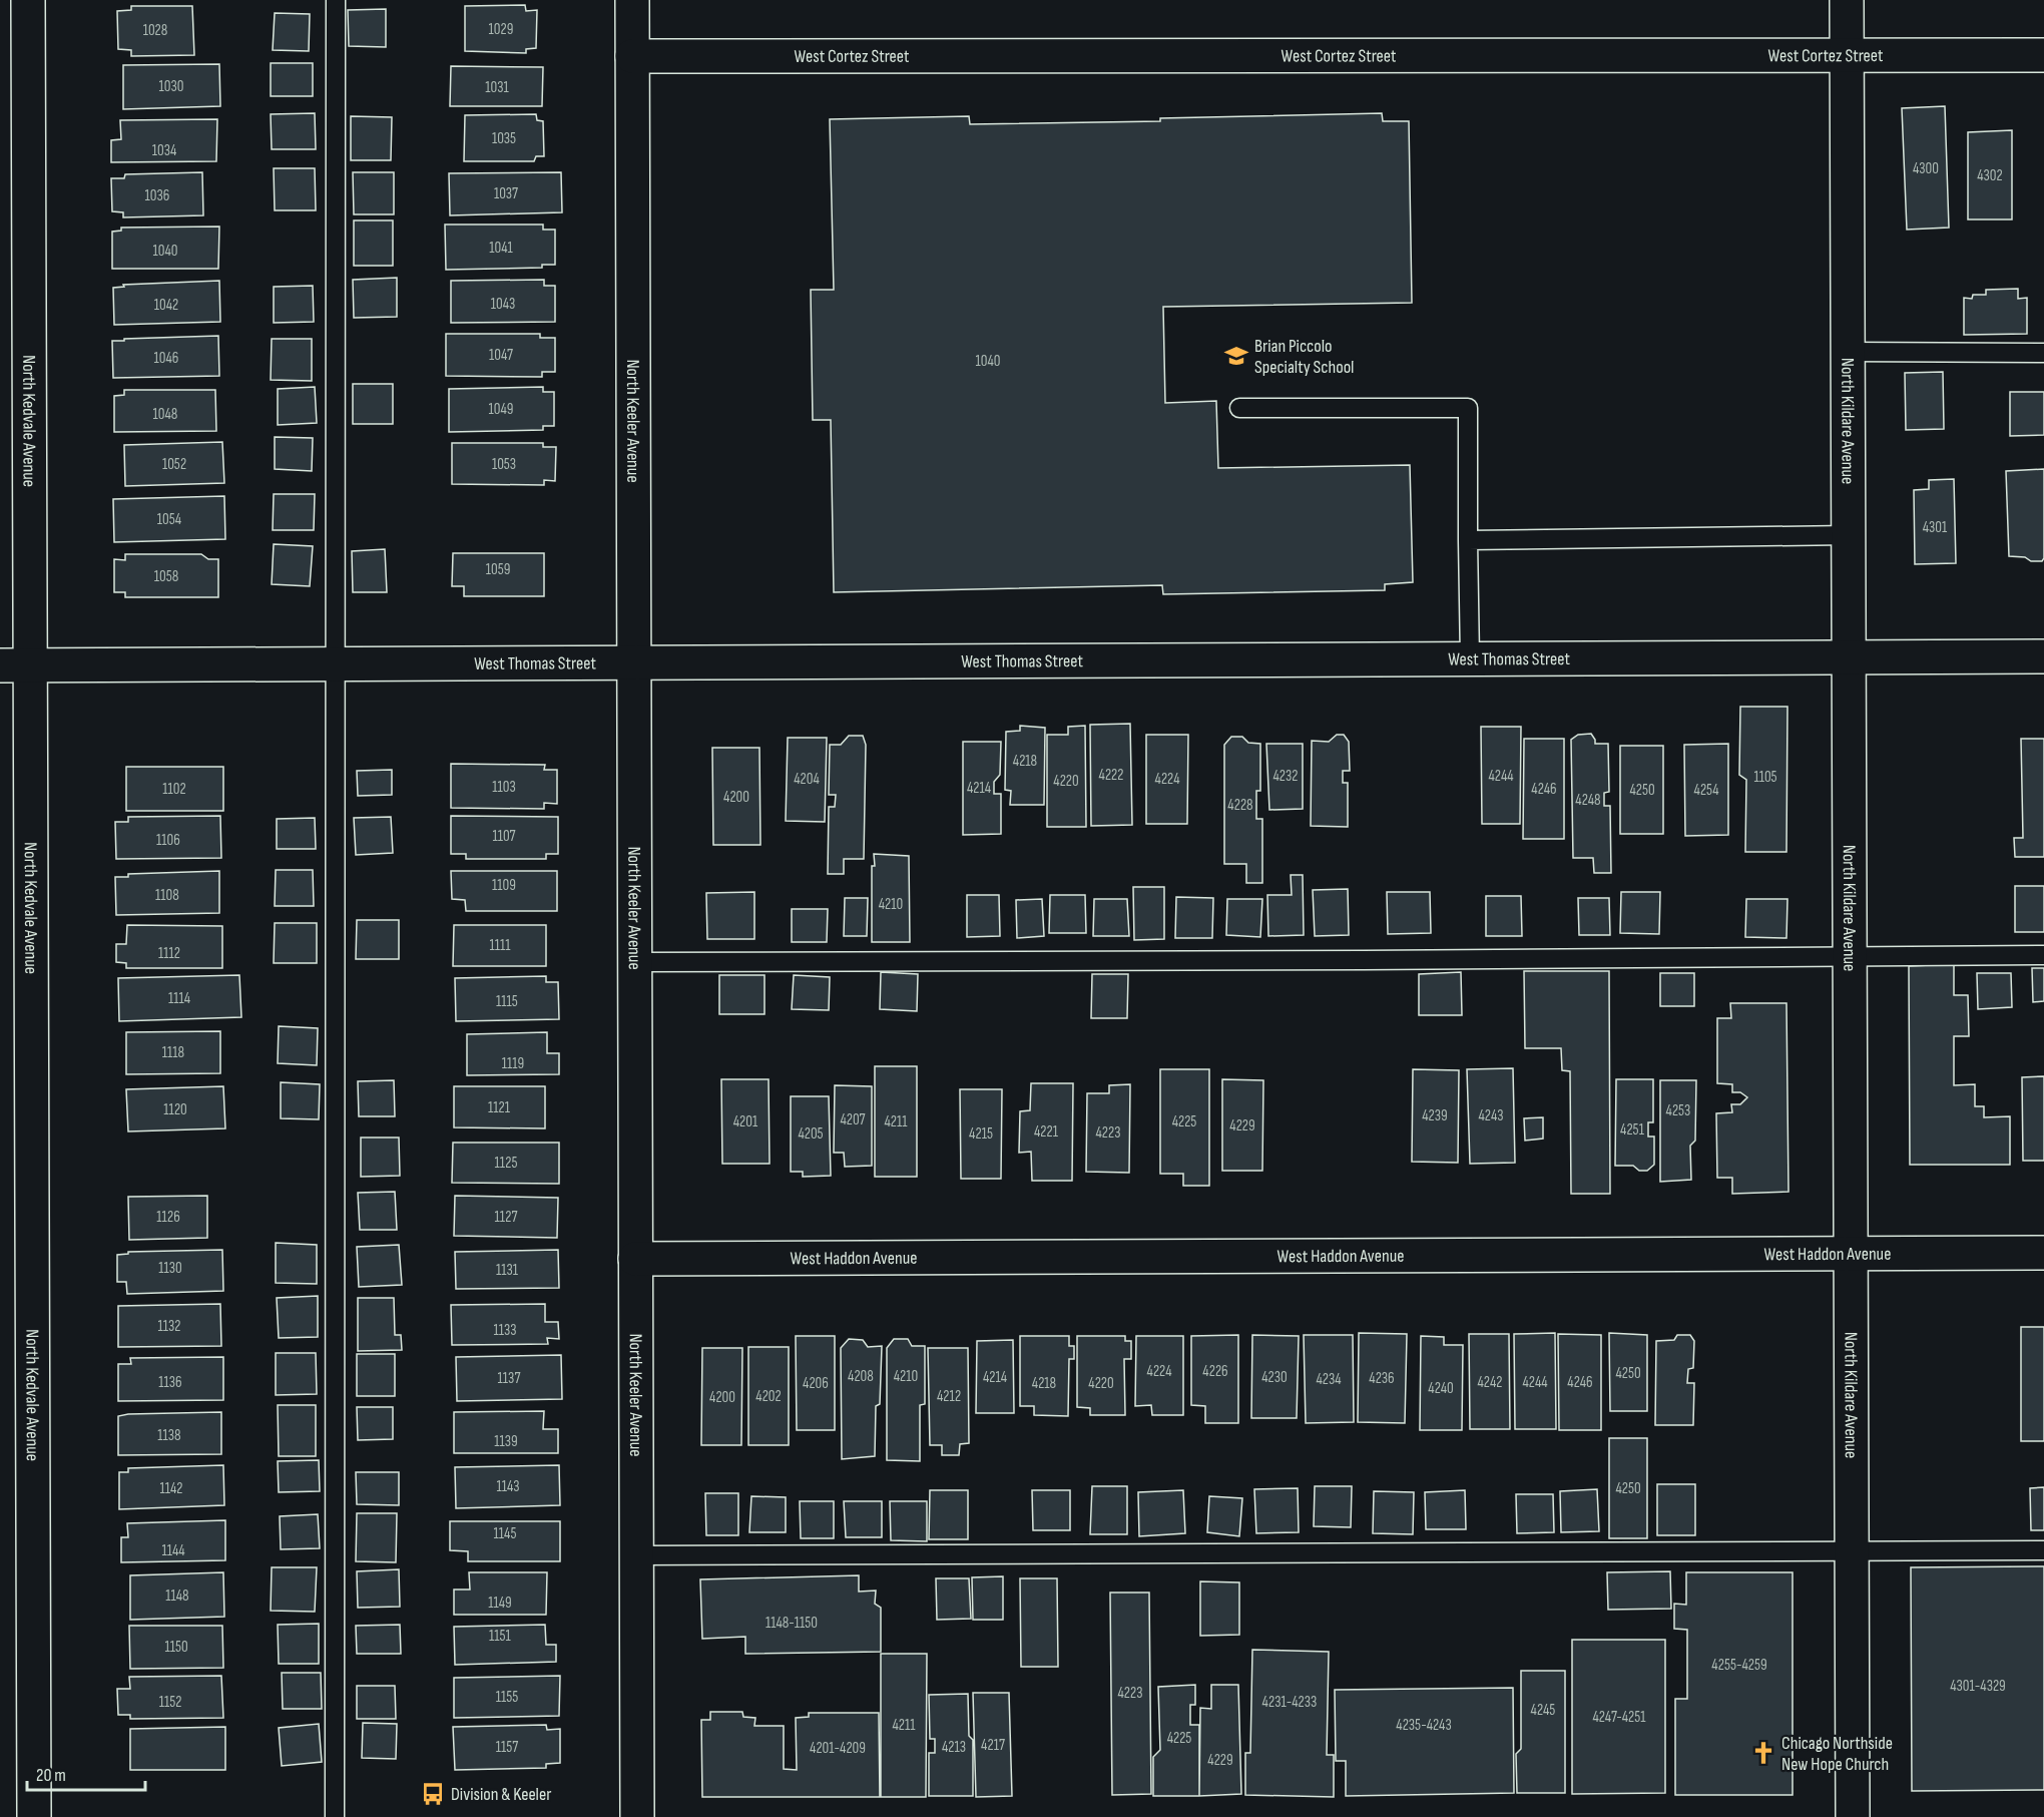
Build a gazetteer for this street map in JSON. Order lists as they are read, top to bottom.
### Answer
{
  "streets": {
    "street": [
      "West Cortez Street",
      "North Kedvale Avenue",
      "North Keeler Avenue",
      "North Kildare Avenue",
      "West Thomas Street",
      "West Haddon Avenue"
    ]
  },
  "crossings": [
    ["West Cortez Street", "North Keeler Avenue"],
    ["West Cortez Street", "North Kildare Avenue"],
    ["North Kedvale Avenue", "West Thomas Street"],
    ["North Keeler Avenue", "West Thomas Street"],
    ["North Keeler Avenue", "West Haddon Avenue"],
    ["North Kildare Avenue", "West Thomas Street"],
    ["North Kildare Avenue", "West Haddon Avenue"]
  ],
  "places": {
    "school or university": ["Brian Piccolo Specialty School"],
    "church": ["Chicago Northside New Hope Church"],
    "bus stop": ["Division & Keeler"]
  },
  "house_numbers": [
    "1029",
    "1028",
    "1030",
    "1031",
    "1035",
    "1034",
    "4300",
    "4302",
    "1037",
    "1036",
    "1041",
    "1040",
    "1043",
    "1042",
    "1047",
    "1046",
    "1040",
    "1049",
    "1048",
    "1052",
    "1053",
    "1054",
    "4301",
    "1059",
    "1058",
    "4218",
    "4222",
    "4232",
    "4244",
    "1105",
    "4204",
    "4224",
    "4220",
    "1103",
    "4214",
    "1102",
    "4246",
    "4250",
    "4254",
    "4200",
    "4248",
    "4228",
    "1107",
    "1106",
    "1109",
    "1108",
    "4210",
    "1111",
    "1112",
    "1114",
    "1115",
    "1118",
    "1119",
    "1121",
    "1120",
    "4253",
    "4239",
    "4243",
    "4207",
    "4201",
    "4211",
    "4225",
    "4229",
    "4251",
    "4221",
    "4223",
    "4205",
    "4215",
    "1125",
    "1126",
    "1127",
    "1130",
    "1131",
    "1132",
    "1133",
    "4224",
    "4226",
    "4250",
    "4208",
    "4210",
    "4214",
    "4230",
    "1137",
    "4236",
    "4234",
    "1136",
    "4242",
    "4244",
    "4246",
    "4206",
    "4218",
    "4220",
    "4240",
    "4202",
    "4212",
    "4200",
    "1138",
    "1139",
    "1143",
    "1142",
    "4250",
    "1145",
    "1144",
    "1148",
    "1149",
    "1148-1150",
    "1151",
    "1150",
    "4255-4259",
    "4301-4329",
    "4223",
    "1155",
    "1152",
    "4231-4233",
    "4245",
    "4247-4251",
    "4211",
    "4235-4243",
    "4225",
    "4217",
    "1157",
    "4213",
    "4201-4209",
    "4229"
  ],
  "scale_bar": "20 m"
}
